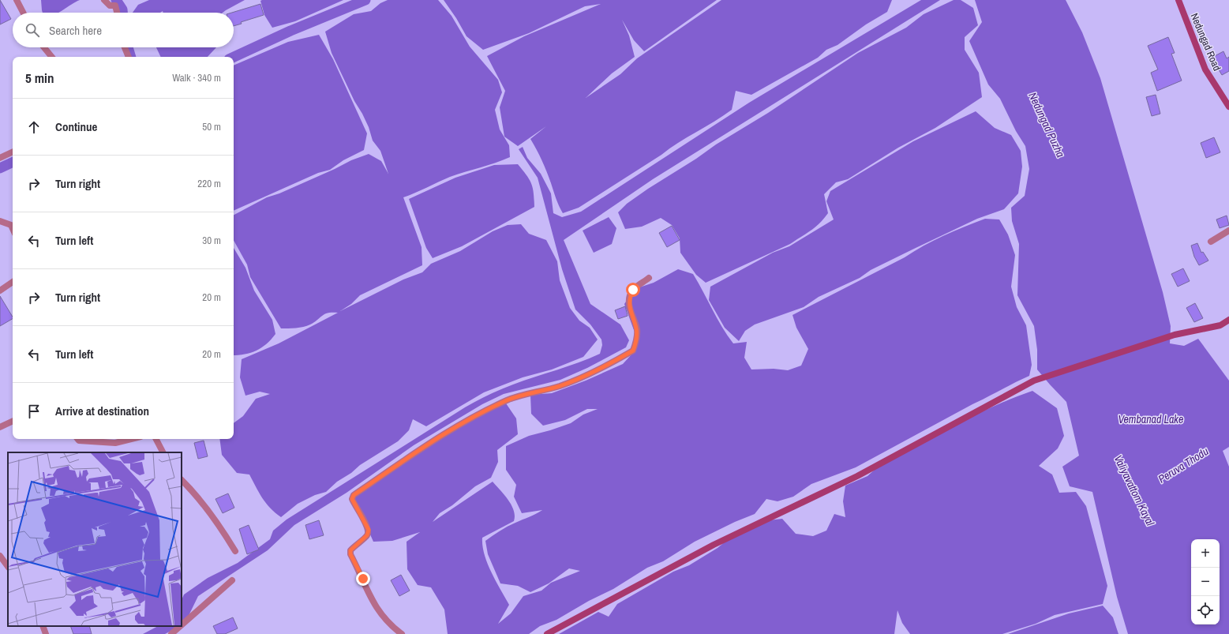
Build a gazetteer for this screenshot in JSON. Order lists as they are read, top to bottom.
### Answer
{
  "streets": {
    "street": ["Nedungad Road"]
  },
  "water": [
    "Nedungad Puzha",
    "Vembanad Lake",
    "Peruva Thodu",
    "Valiyavattom Kayal"
  ],
  "page": {
    "search": "Search here",
    "heading": ["5 min", "Walk · 340 m"],
    "list": [
      ["Continue", "50 m"],
      ["Turn right", "220 m"],
      ["Turn left", "30 m"],
      ["Turn right", "20 m"],
      ["Turn left", "20 m"],
      "Arrive at destination"
    ],
    "map_buttons": ["+", "−"]
  }
}
